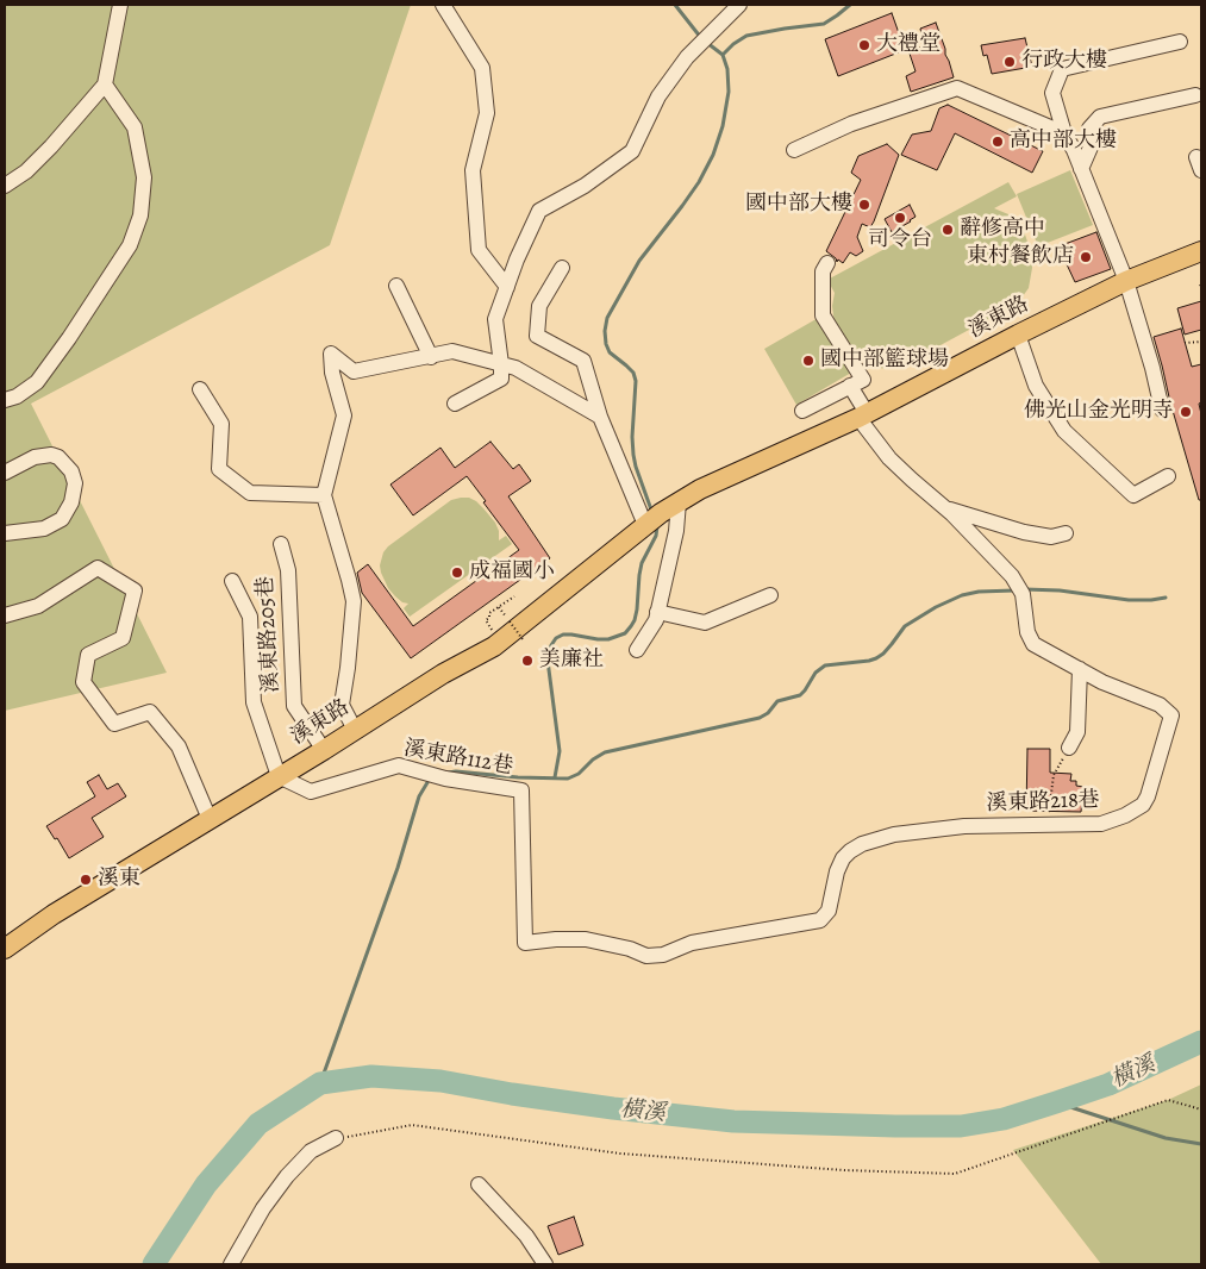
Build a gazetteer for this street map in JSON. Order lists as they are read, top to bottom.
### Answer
{
  "streets": {
    "main road": ["溪東路"],
    "street": ["溪東路205巷", "溪東路112巷", "溪東路218巷"]
  },
  "crossings": [
    ["溪東路", "溪東路205巷"],
    ["溪東路", "溪東路112巷"],
    ["溪東路", "溪東路218巷"],
    ["溪東路112巷", "溪東路218巷"]
  ],
  "water": ["橫溪"],
  "places": [
    "大禮堂",
    "行政大樓",
    "高中部大樓",
    "國中部大樓",
    "司令台",
    "辭修高中",
    "東村餐飲店",
    "國中部籃球場",
    "佛光山金光明寺",
    "成福國小",
    "美廉社",
    "溪東"
  ]
}
